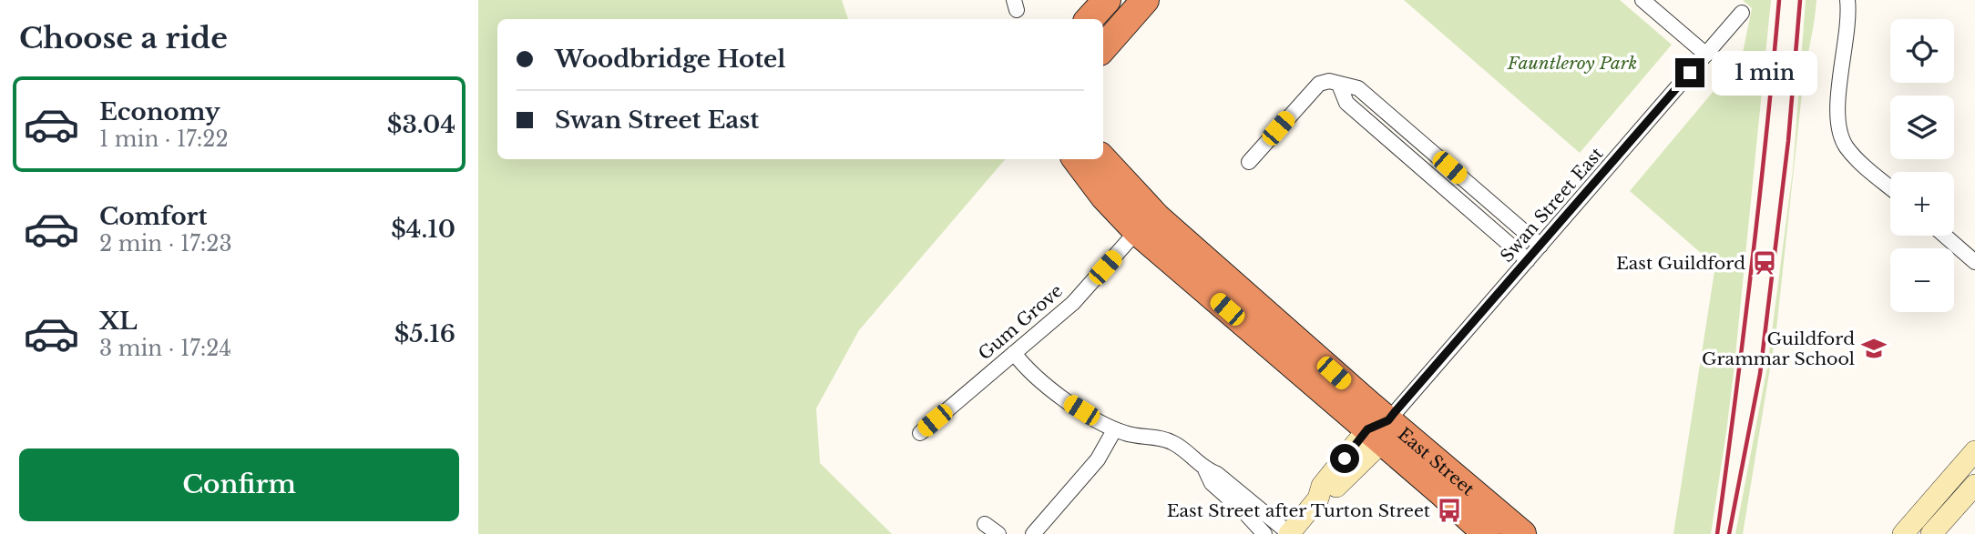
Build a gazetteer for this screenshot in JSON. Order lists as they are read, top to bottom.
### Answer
{
  "streets": {
    "highway": ["East Street"],
    "street": ["Swan Street East", "Gum Grove"]
  },
  "crossings": [
    ["Swan Street East", "East Street"],
    ["Gum Grove", "East Street"]
  ],
  "parks": ["Fauntleroy Park"],
  "places": {
    "station": ["East Guildford"],
    "school or university": ["Guildford Grammar School"],
    "bus stop": ["East Street after Turton Street"]
  },
  "page": {
    "heading": "Choose a ride",
    "map_buttons": ["+", "−"],
    "banner": ["Woodbridge Hotel", "Swan Street East"],
    "bubble": "1 min",
    "list": [
      {
        "name": "Economy",
        "note": "1 min · 17:22",
        "value": "$3.04"
      },
      {
        "name": "Comfort",
        "note": "2 min · 17:23",
        "value": "$4.10"
      },
      {
        "name": "XL",
        "note": "3 min · 17:24",
        "value": "$5.16"
      }
    ],
    "buttons": "Confirm"
  }
}
